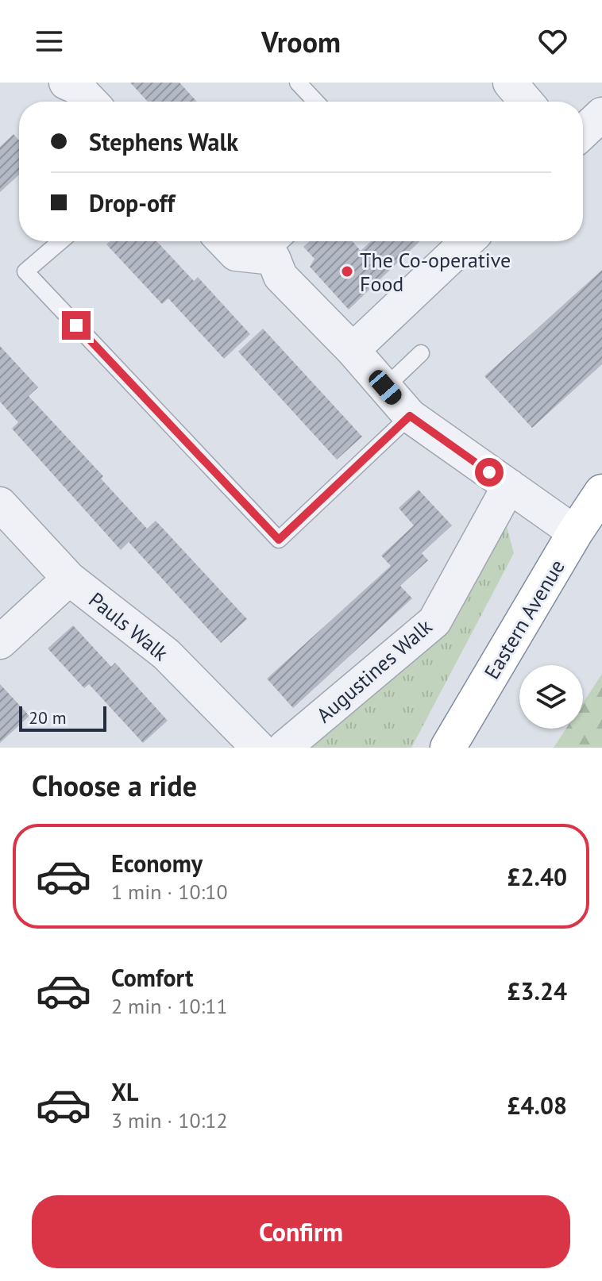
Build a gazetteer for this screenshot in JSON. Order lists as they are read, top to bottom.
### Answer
{
  "streets": {
    "highway": ["Eastern Avenue"],
    "street": ["Pauls Walk", "Augustines Walk"]
  },
  "places": ["The Co-operative Food"],
  "scale_bar": "20 m",
  "page": {
    "header": "Vroom",
    "banner": ["Stephens Walk", "Drop-off"],
    "scale": "20 m",
    "heading": "Choose a ride",
    "list": [
      {
        "name": "Economy",
        "note": "1 min · 10:10",
        "value": "£2.40"
      },
      {
        "name": "Comfort",
        "note": "2 min · 10:11",
        "value": "£3.24"
      },
      {
        "name": "XL",
        "note": "3 min · 10:12",
        "value": "£4.08"
      }
    ],
    "buttons": "Confirm"
  }
}
